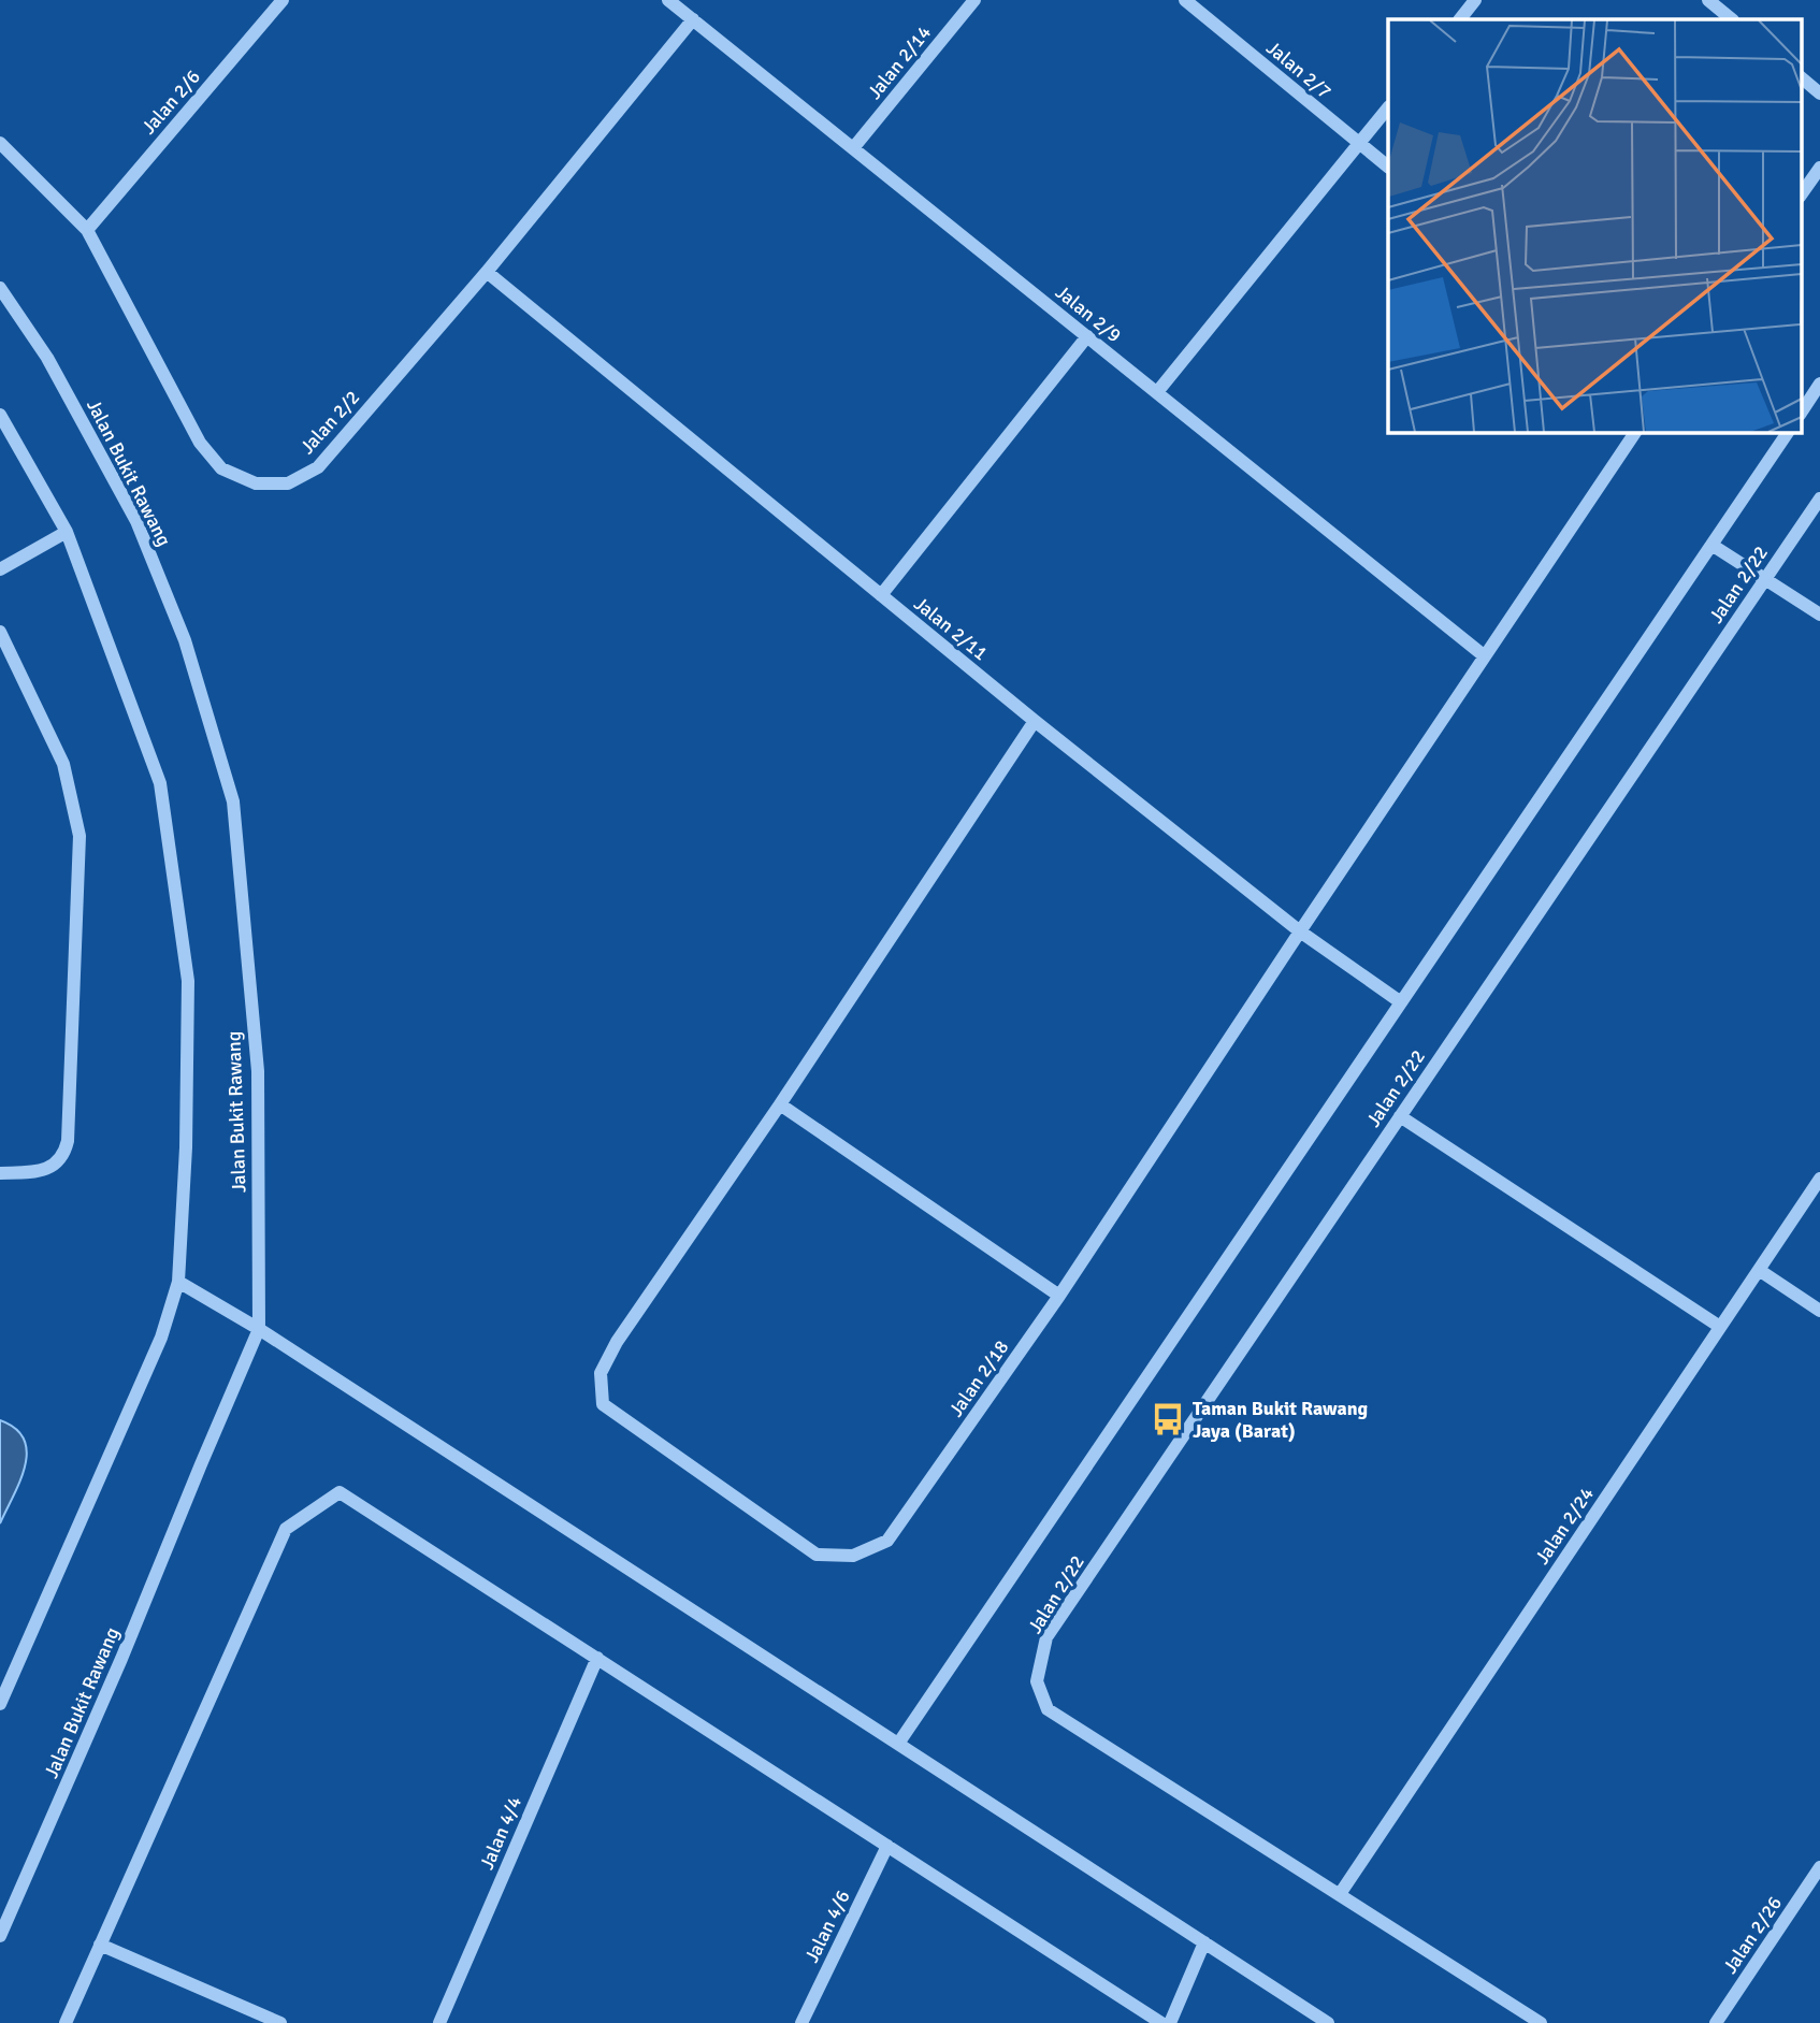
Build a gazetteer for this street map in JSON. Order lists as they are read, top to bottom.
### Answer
{
  "streets": {
    "street": [
      "Jalan 2/14",
      "Jalan 2/7",
      "Jalan 2/6",
      "Jalan 2/9",
      "Jalan 2/2",
      "Jalan Bukit Rawang",
      "Jalan 2/22",
      "Jalan 2/11",
      "Jalan 2/18",
      "Jalan 2/24",
      "Jalan 4/4",
      "Jalan 4/6",
      "Jalan 2/26"
    ]
  },
  "crossings": [
    ["Jalan 2/14", "Jalan 2/9"],
    ["Jalan 2/6", "Jalan 2/2"],
    ["Jalan 2/9", "Jalan 2/2"],
    ["Jalan 2/9", "Jalan 2/18"],
    ["Jalan 2/2", "Jalan 2/11"],
    ["Jalan 2/22", "Jalan 2/24"],
    ["Jalan 2/11", "Jalan 2/18"]
  ],
  "places": {
    "bus stop": ["Taman Bukit Rawang Jaya (Barat)"]
  }
}
